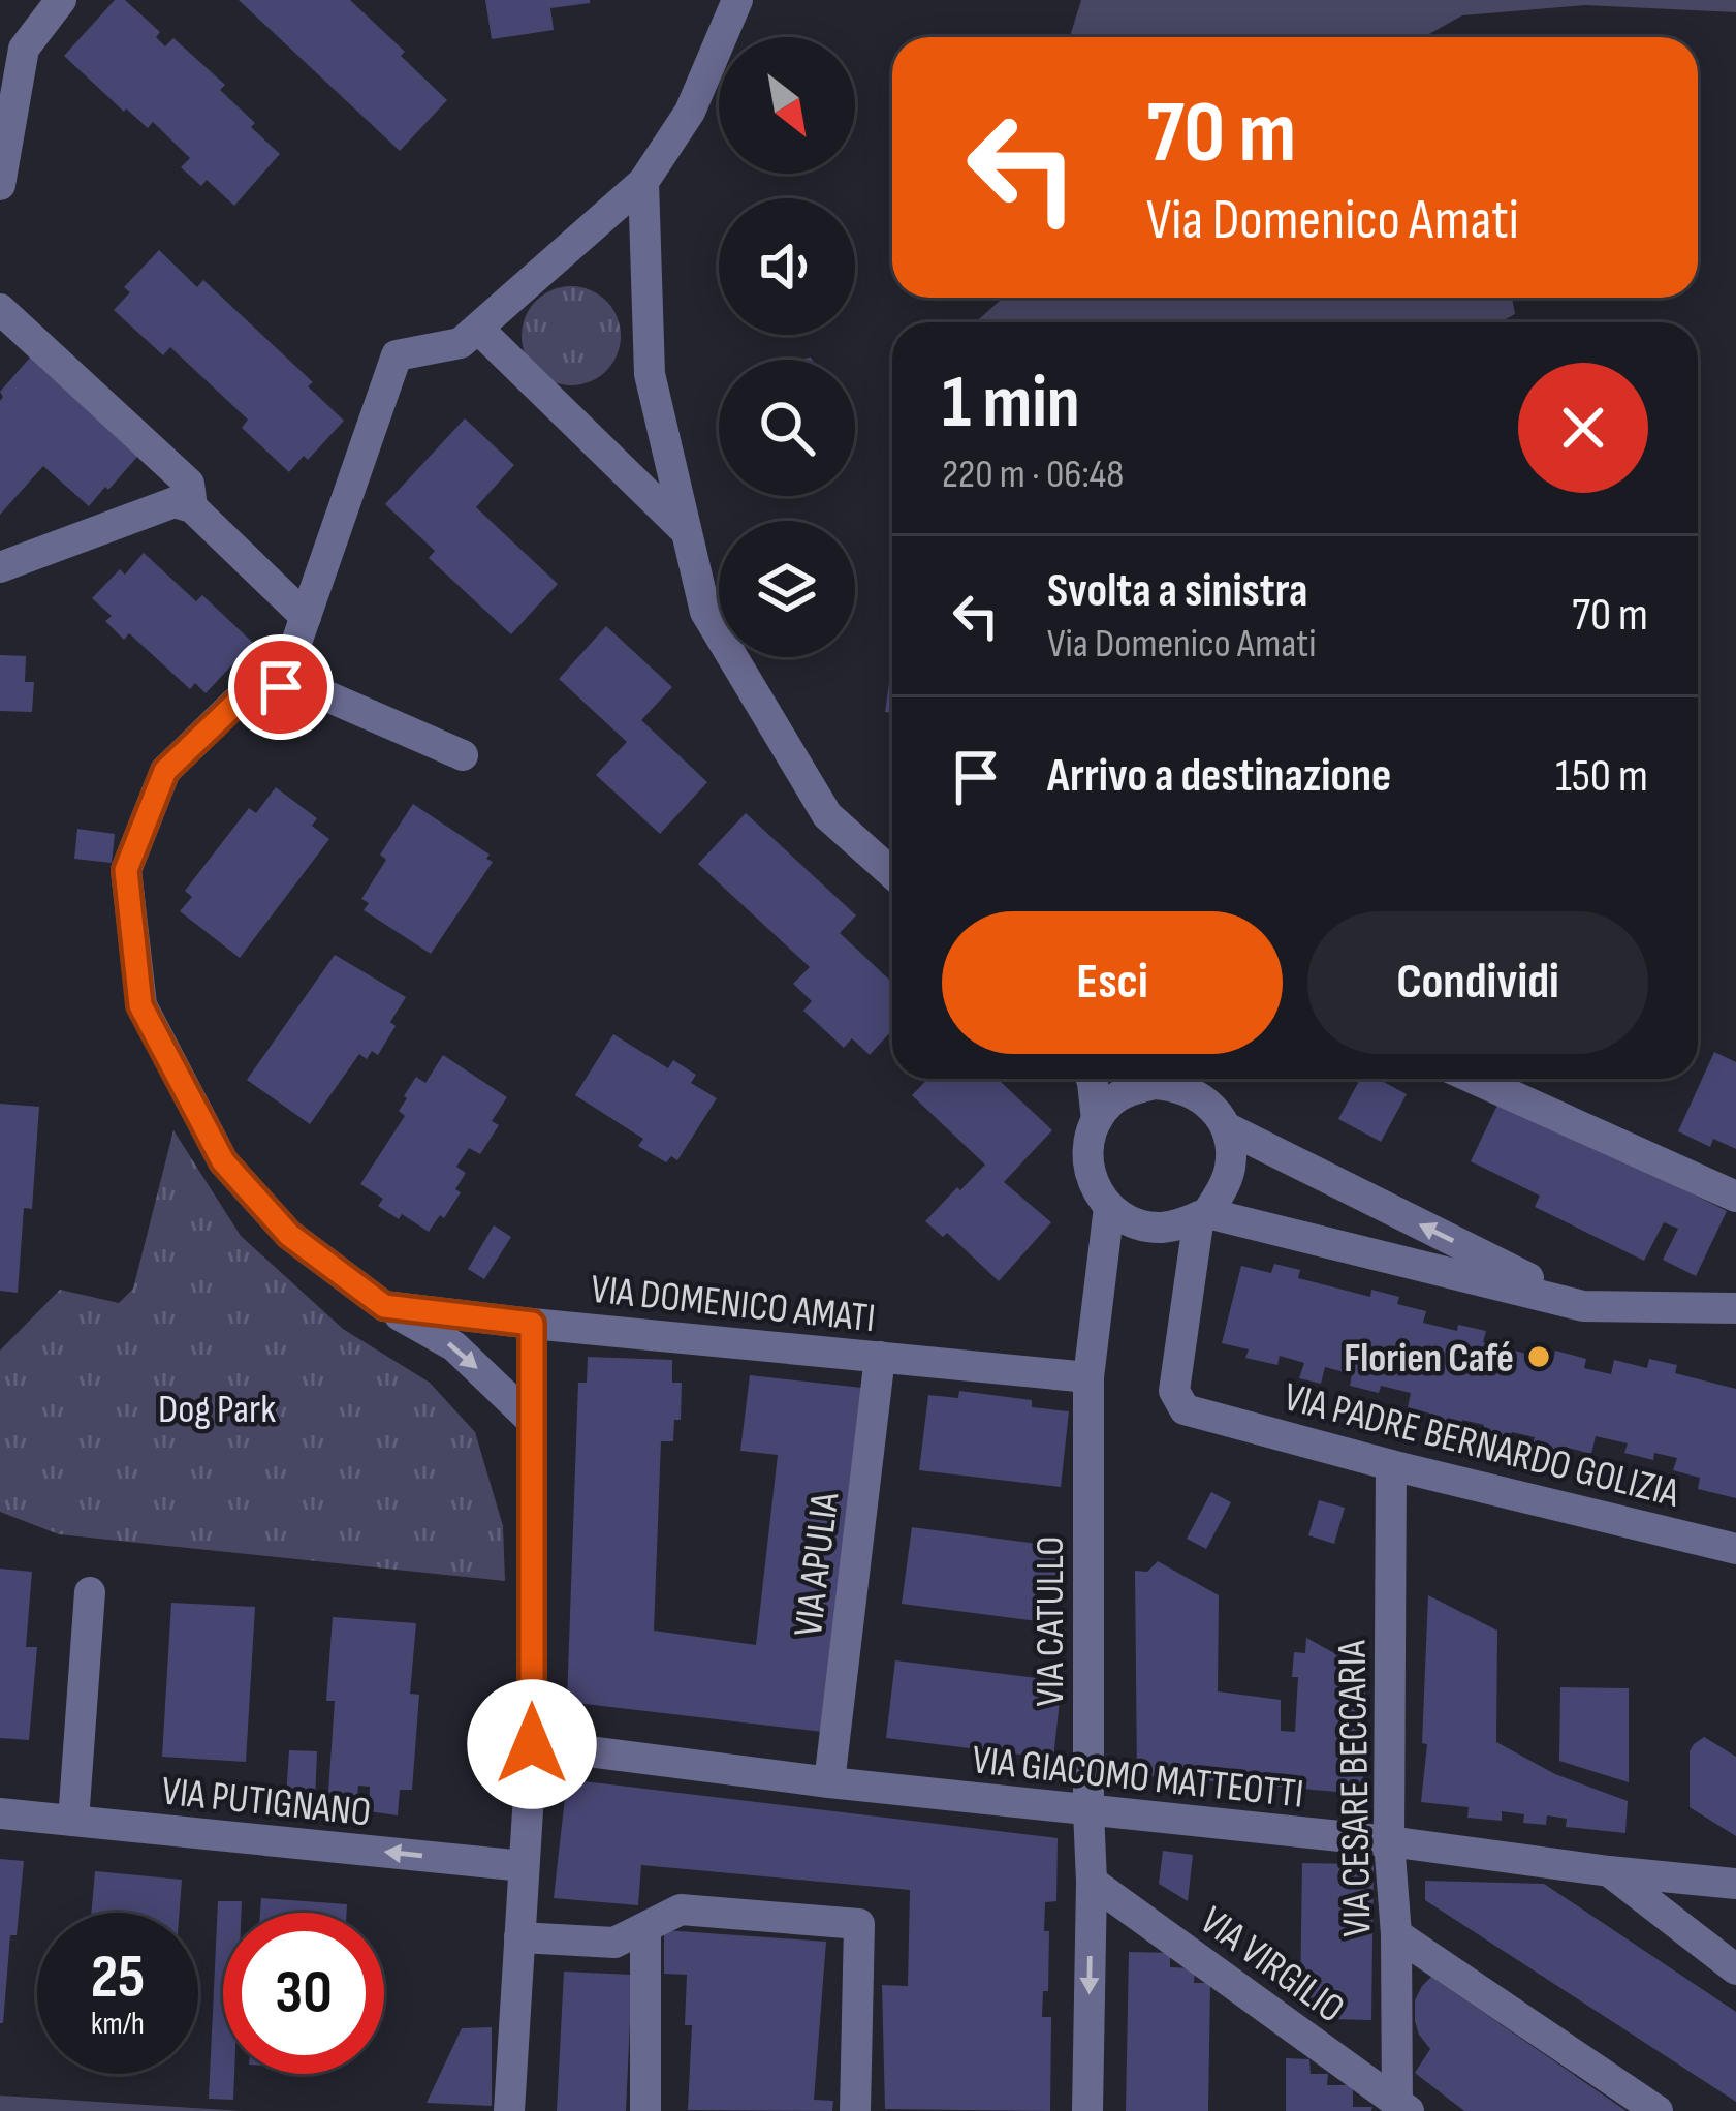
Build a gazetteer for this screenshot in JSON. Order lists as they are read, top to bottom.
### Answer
{
  "streets": {
    "street": [
      "VIA DOMENICO AMATI",
      "VIA PADRE BERNARDO GOLIZIA",
      "VIA APULIA",
      "VIA CATULLO",
      "VIA GIACOMO MATTEOTTI",
      "VIA CESARE BECCARIA",
      "VIA PUTIGNANO",
      "VIA VIRGILIO"
    ]
  },
  "crossings": [
    ["VIA DOMENICO AMATI", "VIA APULIA"],
    ["VIA DOMENICO AMATI", "VIA CATULLO"],
    ["VIA PADRE BERNARDO GOLIZIA", "VIA CATULLO"],
    ["VIA PADRE BERNARDO GOLIZIA", "VIA CESARE BECCARIA"],
    ["VIA APULIA", "VIA GIACOMO MATTEOTTI"],
    ["VIA CATULLO", "VIA GIACOMO MATTEOTTI"],
    ["VIA CATULLO", "VIA VIRGILIO"],
    ["VIA GIACOMO MATTEOTTI", "VIA CESARE BECCARIA"],
    ["VIA CESARE BECCARIA", "VIA VIRGILIO"]
  ],
  "one_way": ["VIA PUTIGNANO"],
  "parks": ["Dog Park"],
  "places": ["Florien Café"],
  "north": "bottom right",
  "page": {
    "turn": ["70 m", "Via Domenico Amati"],
    "heading": ["1 min", "220 m · 06:48"],
    "list": [
      {
        "name": "Svolta a sinistra",
        "note": "Via Domenico Amati",
        "value": "70 m"
      },
      {
        "name": "Arrivo a destinazione",
        "value": "150 m"
      }
    ],
    "buttons": ["Esci", "Condividi"],
    "speed": "25 km/h",
    "limit": "30"
  }
}
